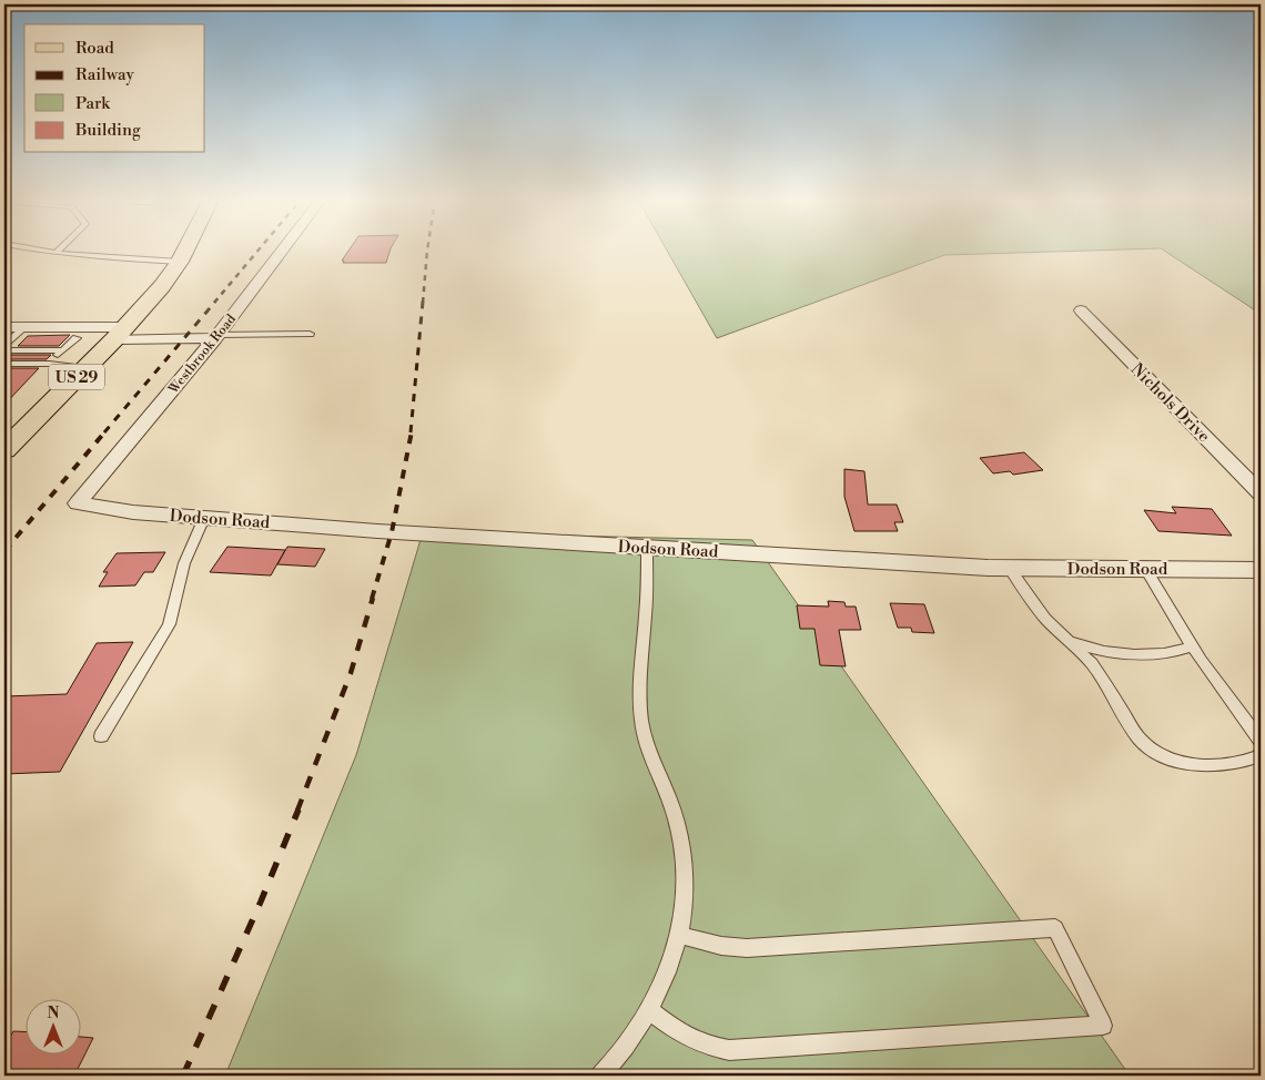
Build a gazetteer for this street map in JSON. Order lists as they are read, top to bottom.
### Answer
{
  "streets": {
    "main road": ["US 29"],
    "street": ["Westbrook Road", "Nichols Drive", "Dodson Road"]
  },
  "crossings": [
    ["Westbrook Road", "Dodson Road"]
  ],
  "legend": [
    "Road",
    "Railway",
    "Park",
    "Building"
  ],
  "north": "top"
}
